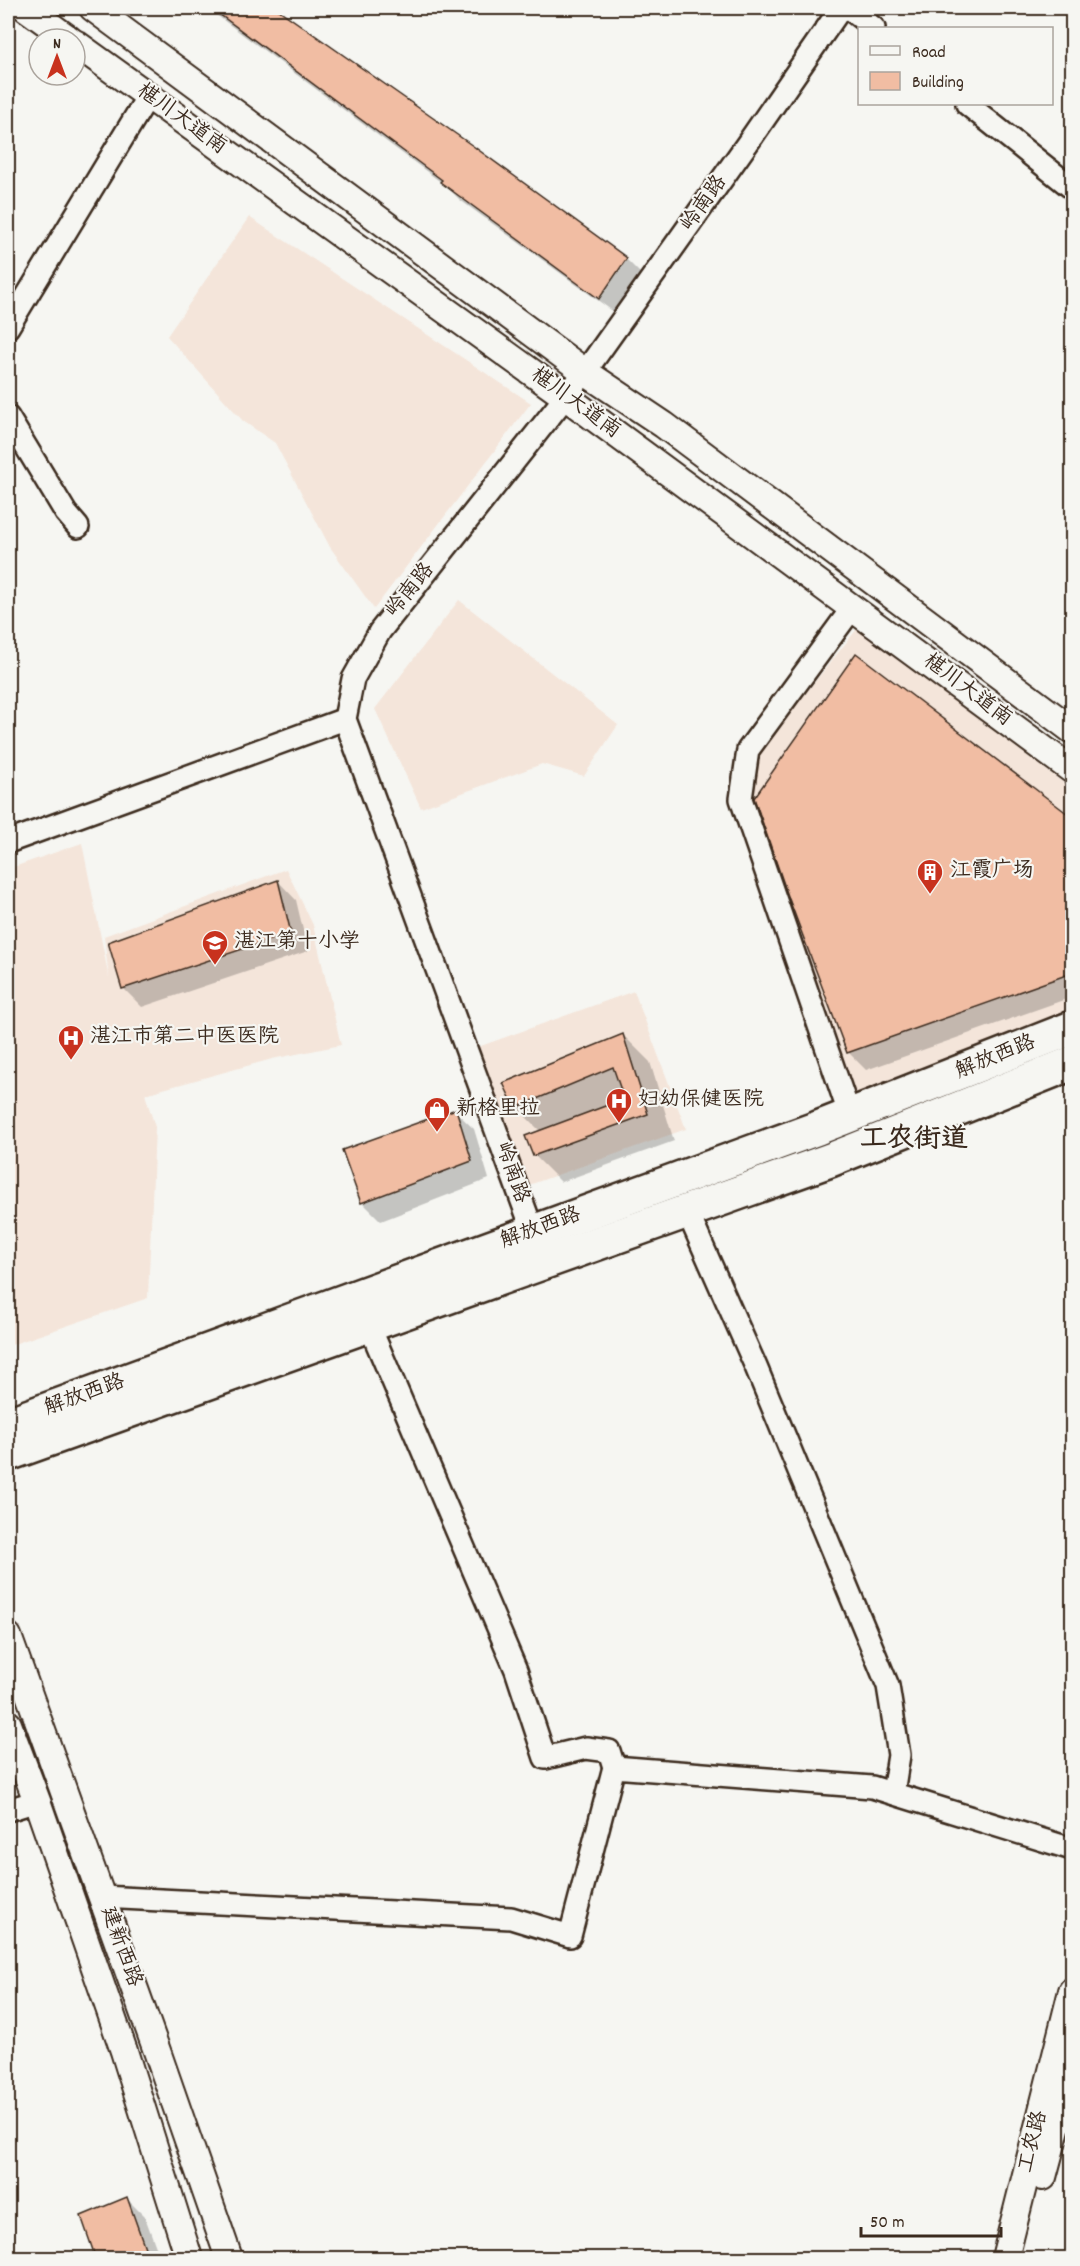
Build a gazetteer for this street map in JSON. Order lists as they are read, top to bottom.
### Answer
{
  "streets": {
    "main road": ["解放西路"],
    "street": [
      "椹川大道南",
      "岭南路",
      "建新西路",
      "工农路"
    ]
  },
  "crossings": [
    ["椹川大道南", "岭南路"],
    ["岭南路", "解放西路"]
  ],
  "districts": ["工农街道"],
  "places": {
    "building": ["江霞广场"],
    "school or university": ["湛江第十小学"],
    "hospital": ["湛江市第二中医医院", "妇幼保健医院"],
    "shop": ["新格里拉"]
  },
  "legend": ["Road", "Building"],
  "scale_bar": "50 m",
  "north": "top"
}
